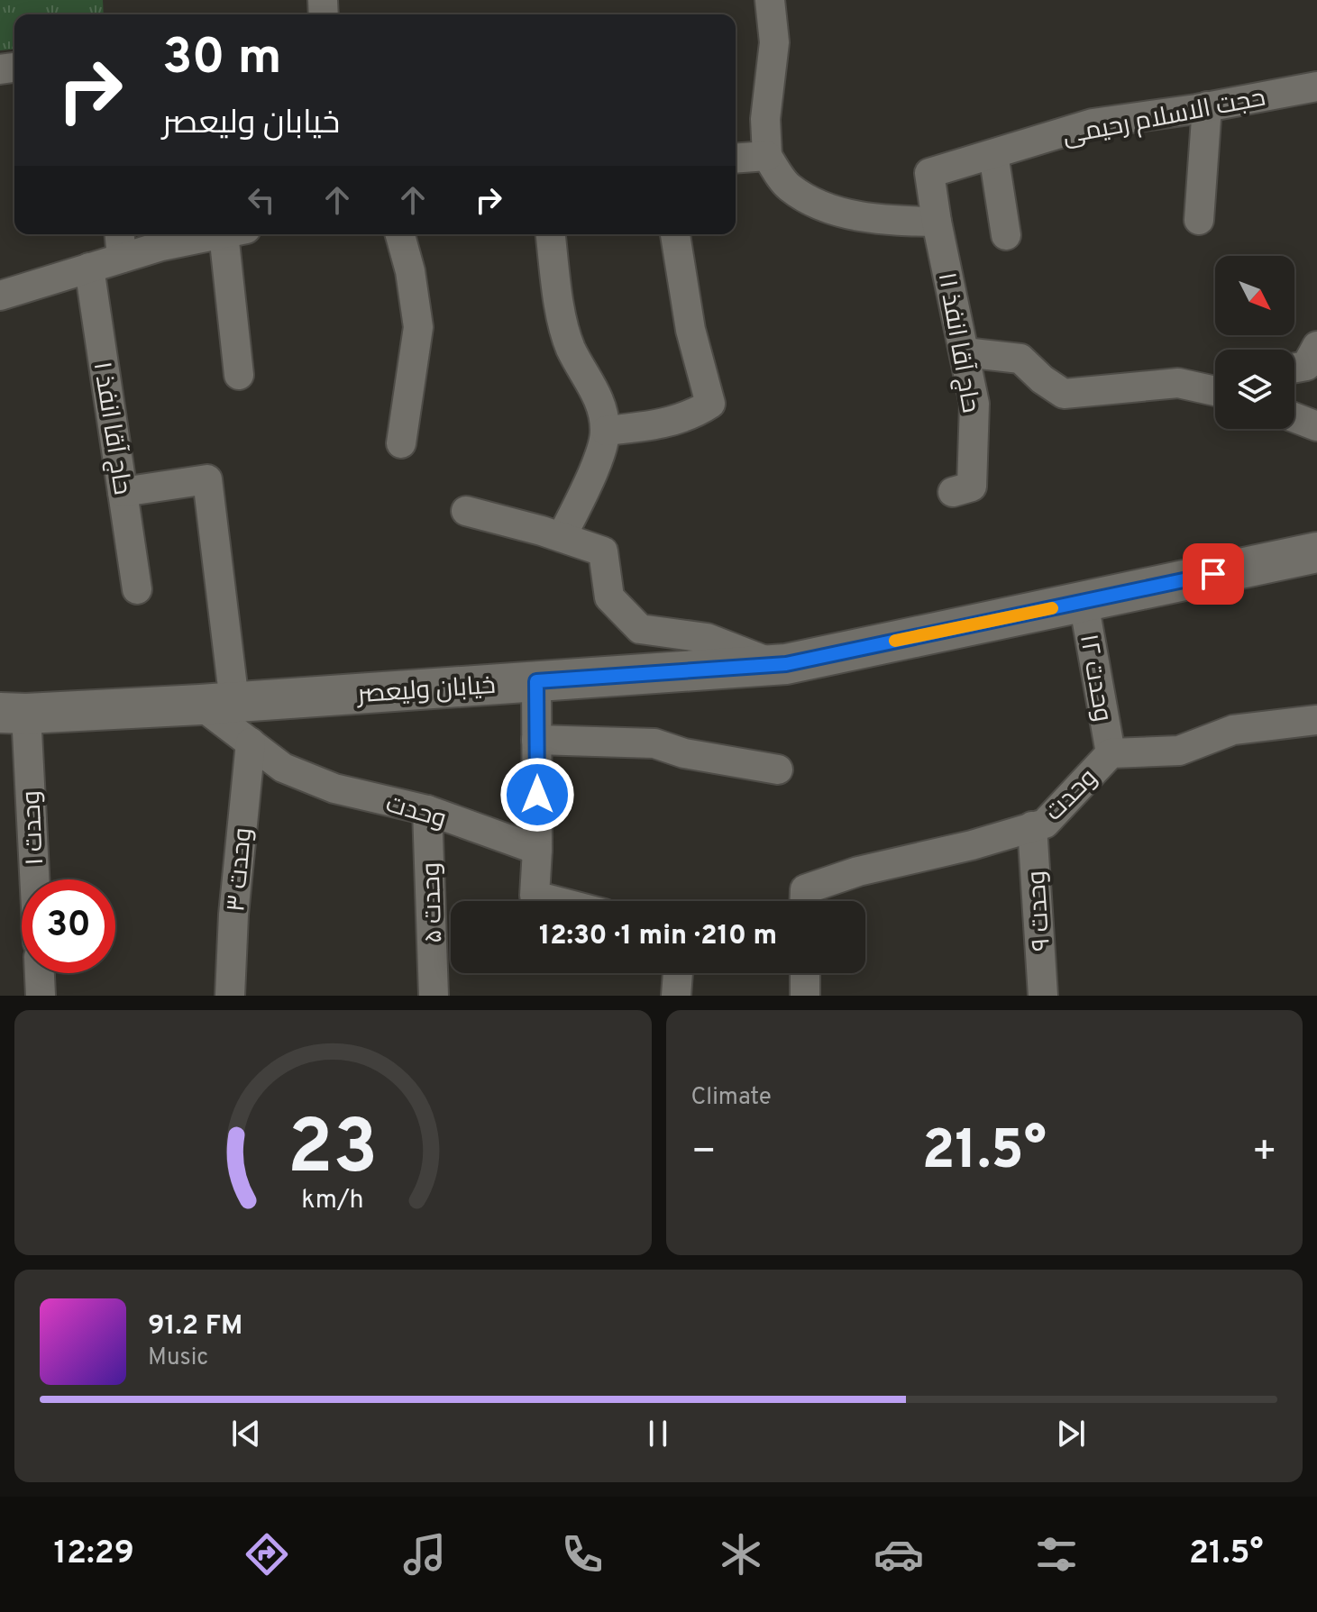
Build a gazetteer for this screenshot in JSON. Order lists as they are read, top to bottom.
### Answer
{
  "streets": {
    "street": [
      "حجت الاسلام رحیمی",
      "حاج آقا انفذ ۱۱",
      "حاج آقا انفذ ۱",
      "وحدت ۱۲",
      "خیابان ولیعصر",
      "وحدت",
      "وحدت ۱",
      "وحدت ۳",
      "وحدت ۵",
      "وحدت ۹"
    ]
  },
  "crossings": [
    ["حجت الاسلام رحیمی", "حاج آقا انفذ ۱۱"],
    ["وحدت ۱۲", "خیابان ولیعصر"],
    ["وحدت ۱۲", "وحدت"],
    ["خیابان ولیعصر", "وحدت"],
    ["خیابان ولیعصر", "وحدت ۱"],
    ["وحدت", "وحدت ۳"],
    ["وحدت", "وحدت ۵"],
    ["وحدت", "وحدت ۹"]
  ],
  "north": "bottom right",
  "page": {
    "turn": ["30 m", "خیابان ولیعصر"],
    "limit": "30",
    "trip": "12:30 · 1 min · 210 m",
    "tile": "Climate",
    "heat": ["−", "21.5°", "+"],
    "song": ["91.2 FM", "Music"],
    "tabs": ["12:29", "21.5°"],
    "gauge": ["23", "km/h"]
  }
}
